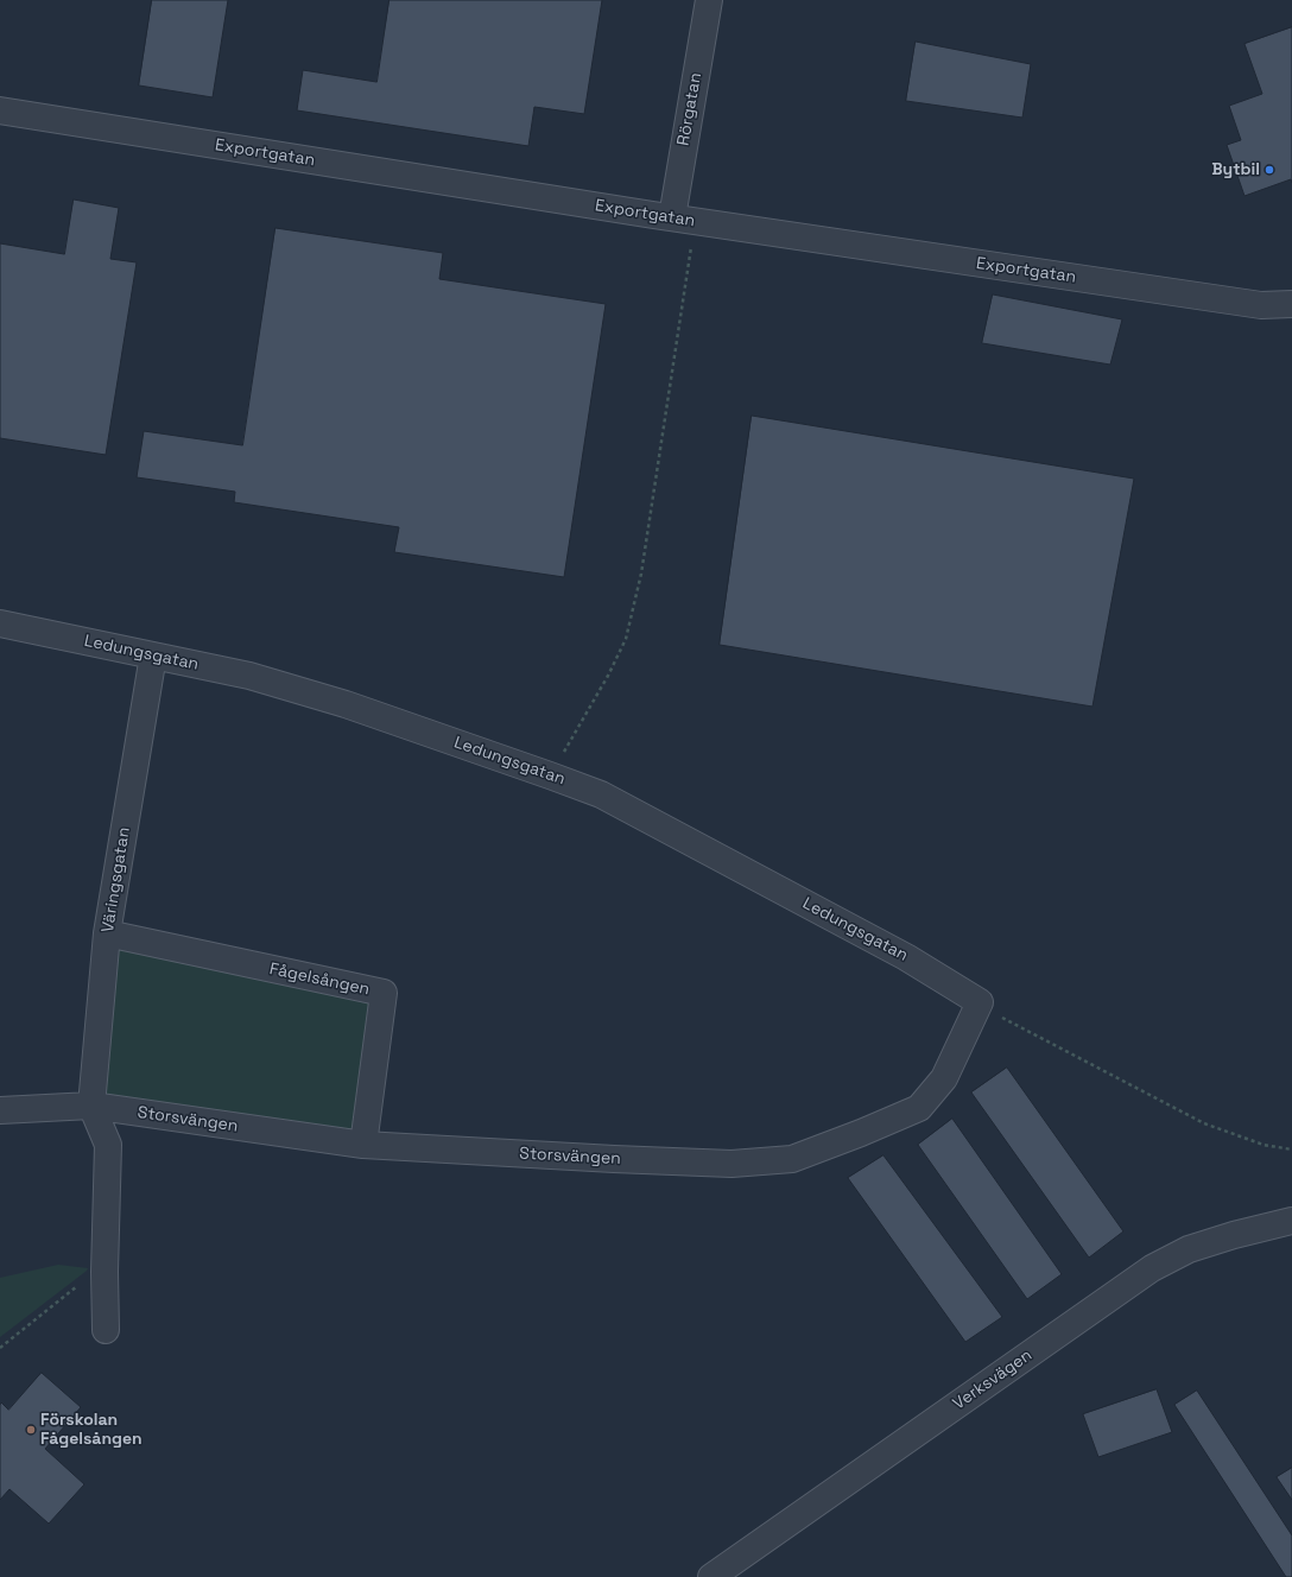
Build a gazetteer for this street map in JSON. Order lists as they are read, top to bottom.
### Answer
{
  "streets": {
    "street": [
      "Rörgatan",
      "Exportgatan",
      "Ledungsgatan",
      "Väringsgatan",
      "Fågelsången",
      "Storsvängen",
      "Verksvägen"
    ]
  },
  "crossings": [
    ["Rörgatan", "Exportgatan"],
    ["Ledungsgatan", "Väringsgatan"],
    ["Ledungsgatan", "Storsvängen"],
    ["Väringsgatan", "Fågelsången"],
    ["Väringsgatan", "Storsvängen"],
    ["Fågelsången", "Storsvängen"]
  ],
  "places": ["Bytbil", "Förskolan Fågelsången"]
}
